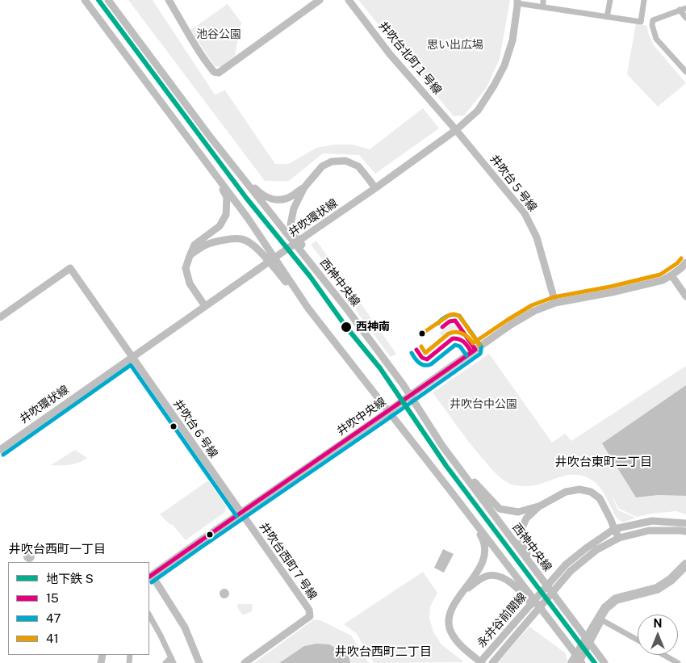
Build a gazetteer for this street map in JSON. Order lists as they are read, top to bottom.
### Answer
{
  "streets": {
    "street": [
      "井吹台北町１号線",
      "井吹台５号線",
      "井吹環状線",
      "西神中央線",
      "井吹中央線",
      "井吹台６号線",
      "井吹台西町７号線",
      "永井谷前開線"
    ]
  },
  "crossings": [
    ["井吹台北町１号線", "井吹台５号線"],
    ["井吹台北町１号線", "井吹環状線"],
    ["井吹台５号線", "井吹環状線"],
    ["井吹台５号線", "井吹中央線"],
    ["井吹環状線", "井吹台６号線"],
    ["井吹中央線", "井吹台６号線"],
    ["井吹中央線", "井吹台西町７号線"],
    ["井吹台６号線", "井吹台西町７号線"]
  ],
  "districts": ["井吹台東町二丁目", "井吹台西町一丁目", "井吹台西町二丁目"],
  "parks": ["池谷公園", "思い出広場", "井吹台中公園"],
  "places": ["西神南"],
  "lines": [
    "metro line S",
    "transit line 41",
    "transit line 47",
    "transit line 15"
  ],
  "legend": [
    "地下鉄 S",
    "15",
    "47",
    "41"
  ],
  "north": "top"
}
